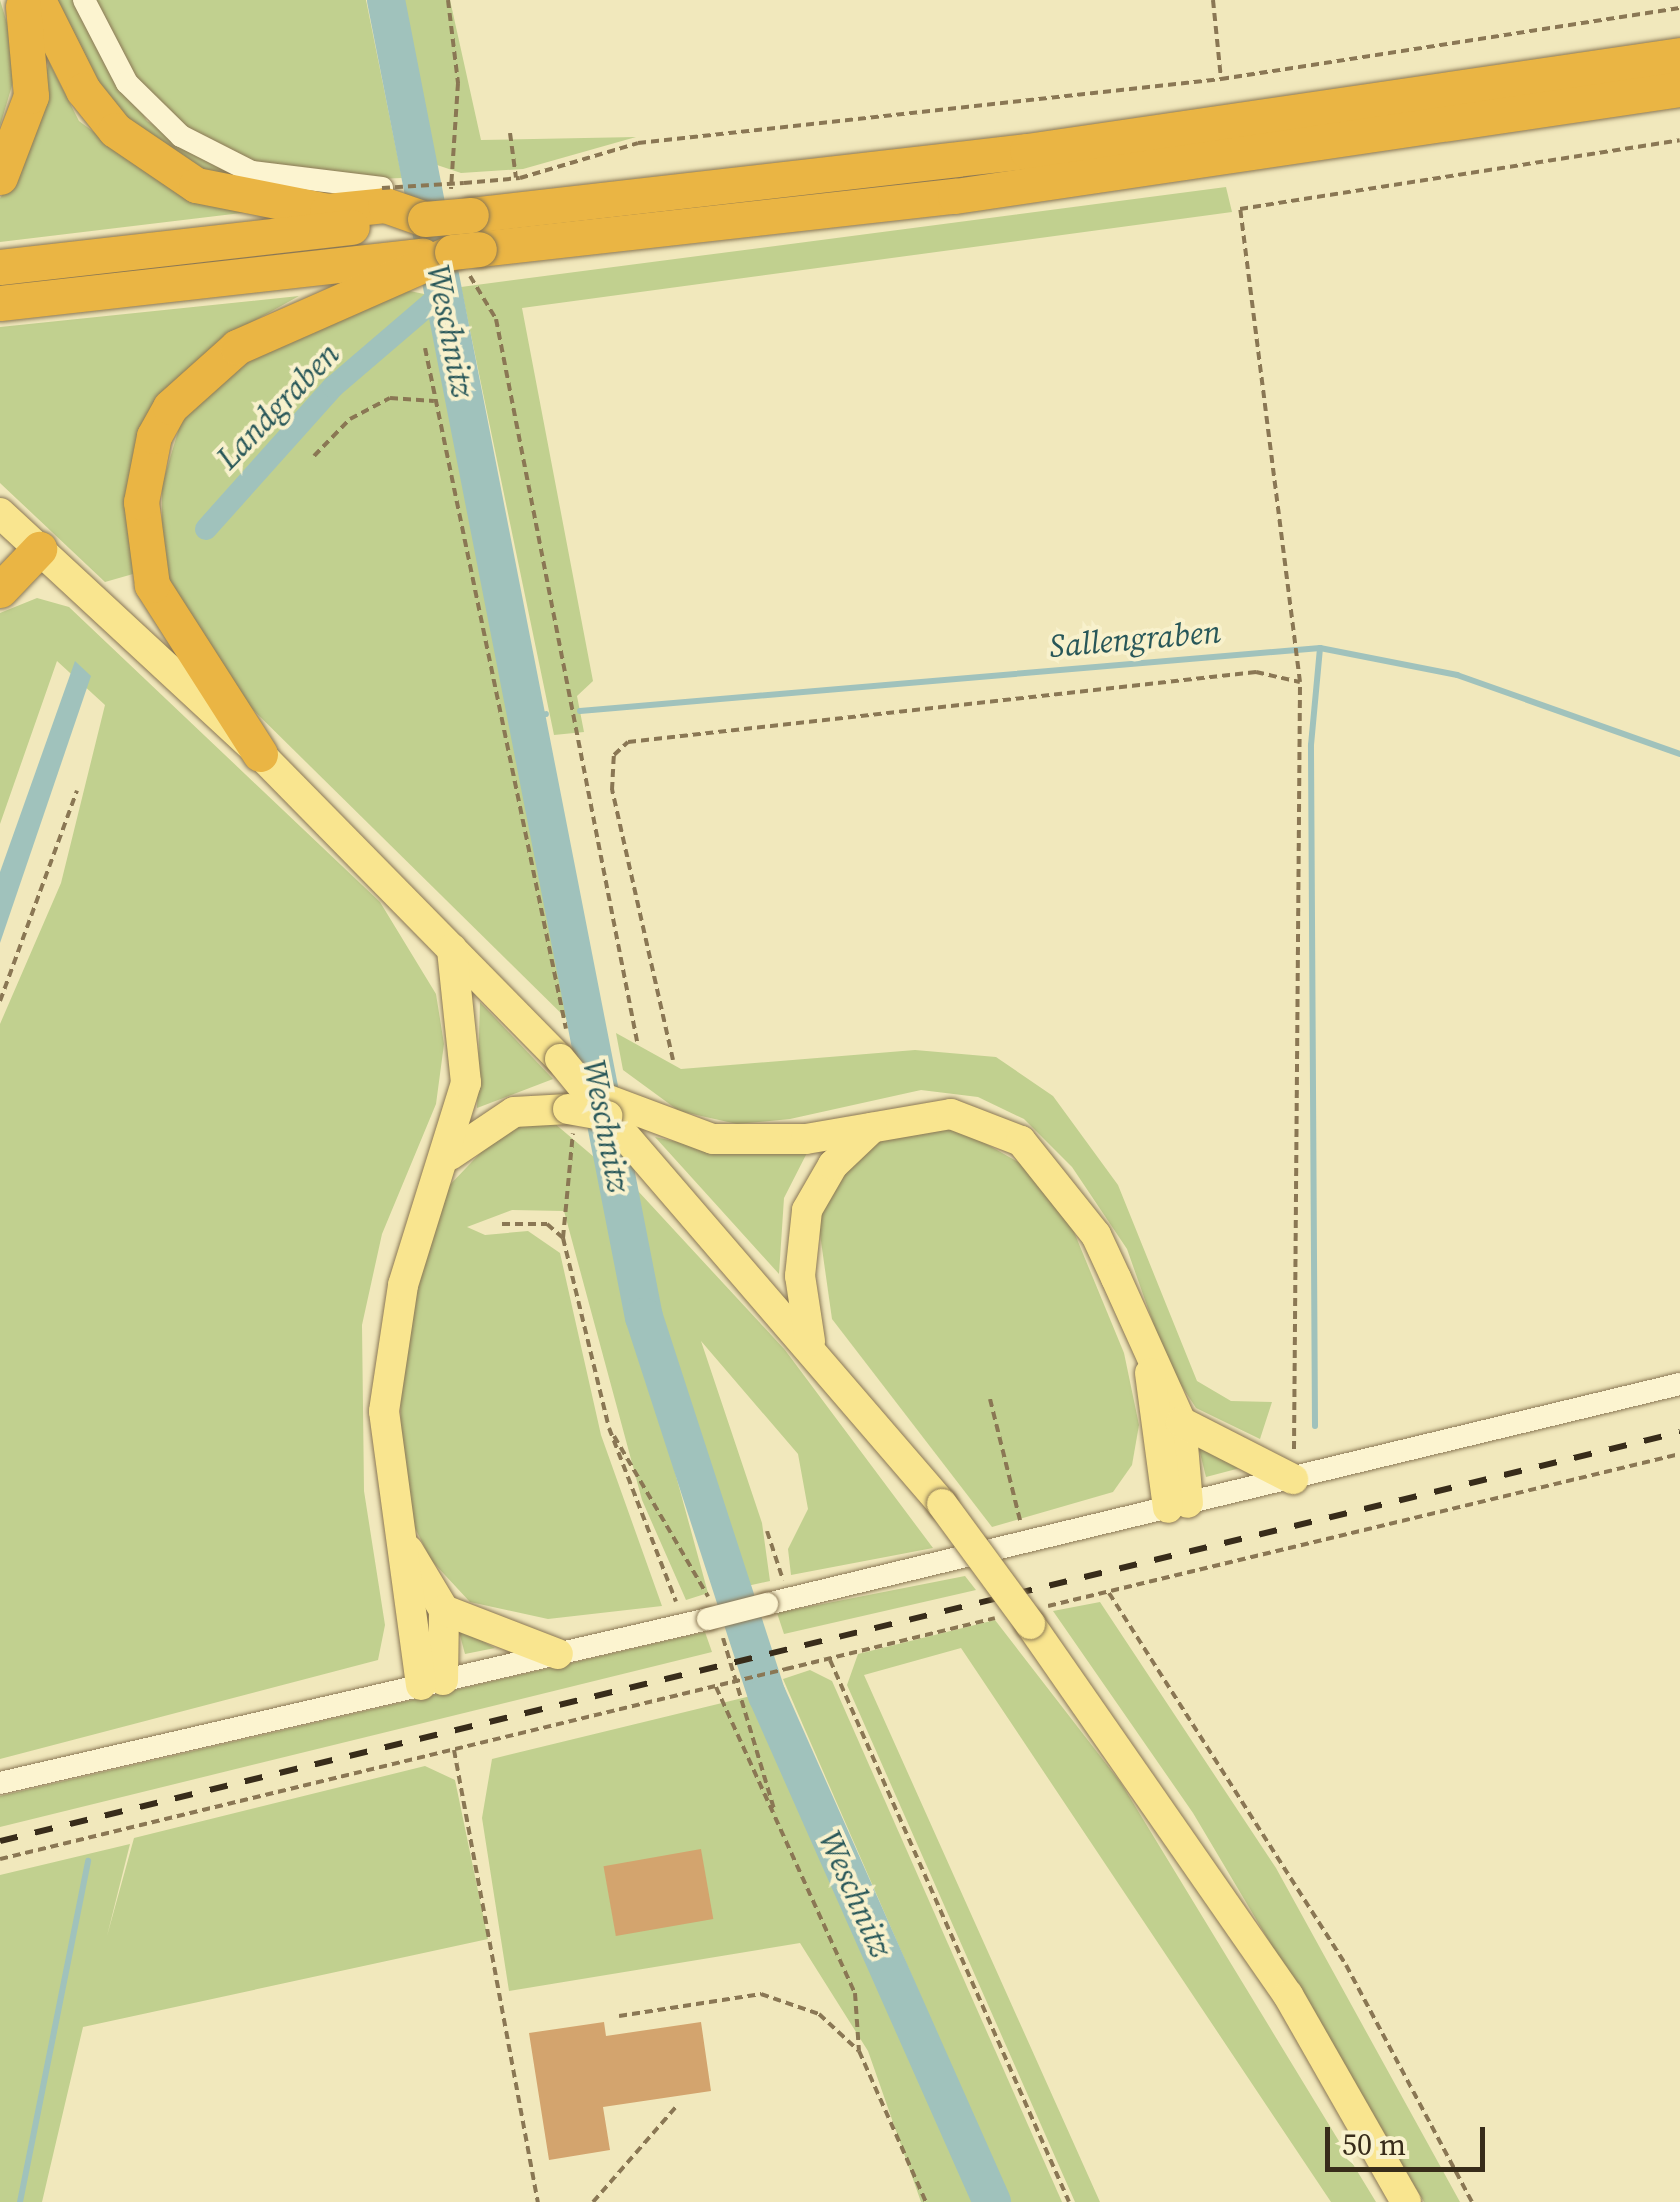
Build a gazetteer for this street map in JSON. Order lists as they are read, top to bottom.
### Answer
{
  "water": ["Weschnitz", "Landgraben", "Sallengraben"],
  "scale_bar": "50 m"
}
